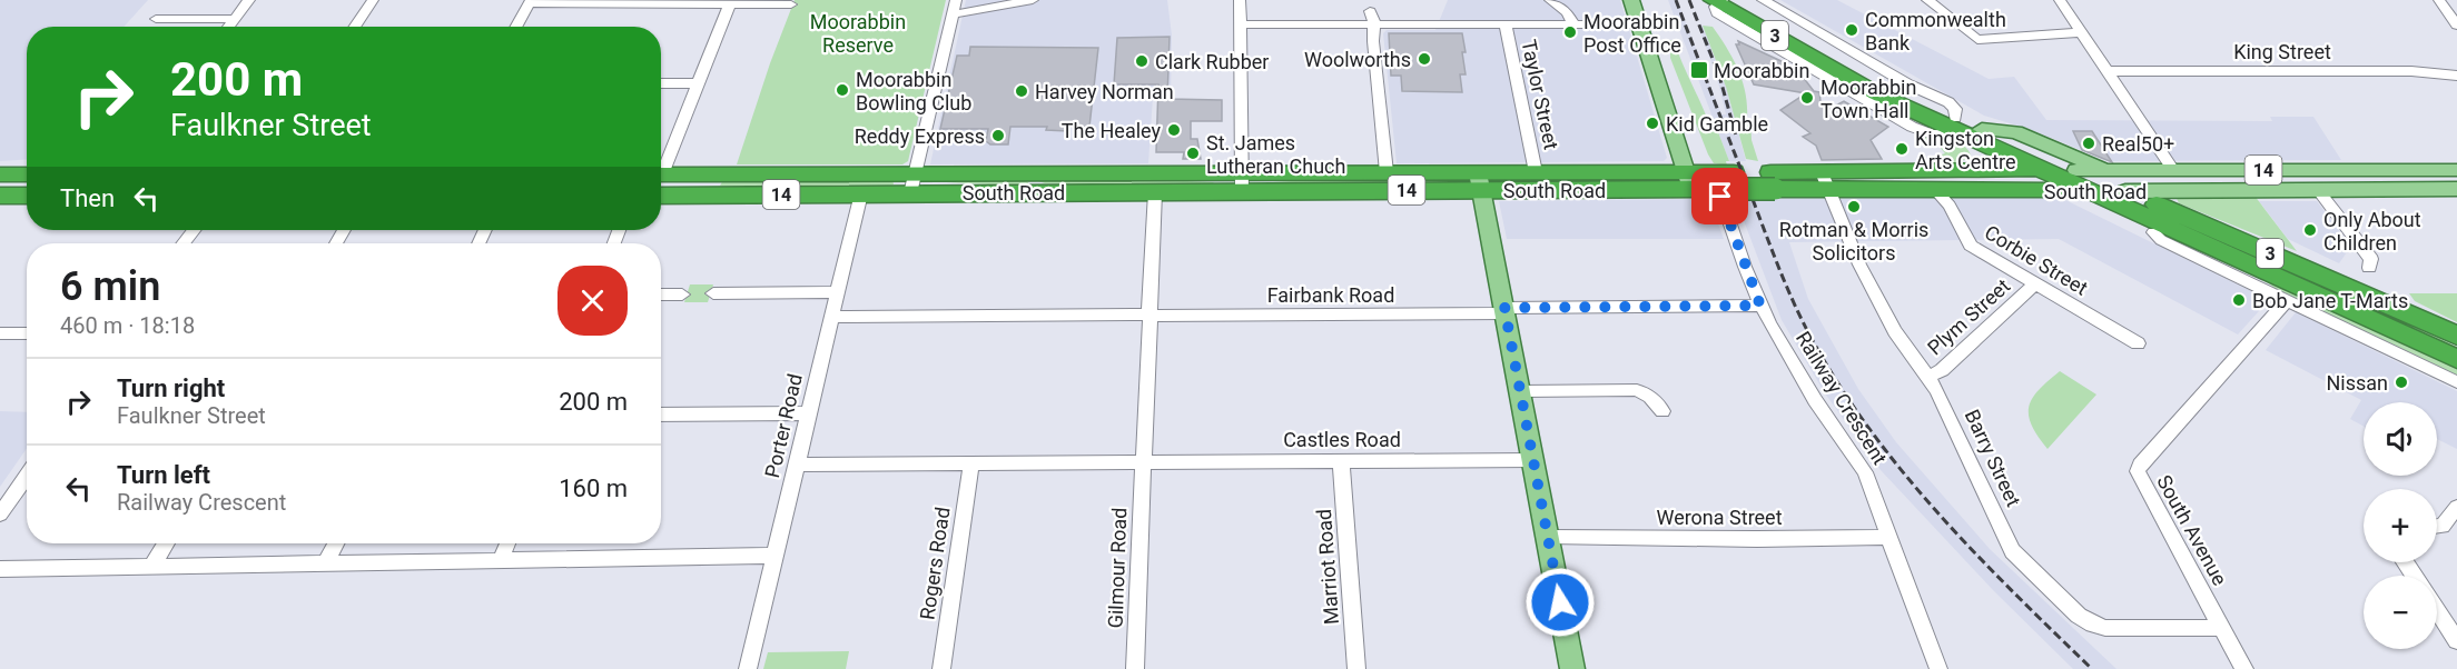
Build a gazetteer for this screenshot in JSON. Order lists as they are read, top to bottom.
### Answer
{
  "streets": {
    "highway": ["3", "14", "South Road"],
    "street": [
      "King Street",
      "Taylor Street",
      "Corbie Street",
      "Fairbank Road",
      "Plym Street",
      "Railway Crescent",
      "Porter Road",
      "Castles Road",
      "Barry Street",
      "Werona Street",
      "South Avenue",
      "Rogers Road",
      "Marriot Road",
      "Gilmour Road"
    ]
  },
  "crossings": [
    ["3", "South Road"],
    ["Taylor Street", "South Road"],
    ["South Road", "Corbie Street"],
    ["South Road", "Railway Crescent"],
    ["South Road", "Porter Road"],
    ["South Road", "Barry Street"],
    ["South Road", "Gilmour Road"],
    ["Corbie Street", "Plym Street"],
    ["Fairbank Road", "Railway Crescent"],
    ["Fairbank Road", "Porter Road"],
    ["Fairbank Road", "Gilmour Road"],
    ["Plym Street", "Barry Street"],
    ["Railway Crescent", "Werona Street"],
    ["Porter Road", "Castles Road"],
    ["Castles Road", "Rogers Road"],
    ["Castles Road", "Marriot Road"],
    ["Castles Road", "Gilmour Road"],
    ["Barry Street", "South Avenue"]
  ],
  "parks": ["Moorabbin Reserve"],
  "places": {
    "other": [
      "Commonwealth Bank",
      "Moorabbin Post Office",
      "Woolworths",
      "Clark Rubber",
      "Moorabbin Bowling Club",
      "Harvey Norman",
      "Moorabbin Town Hall",
      "Kid Gamble",
      "The Healey",
      "Reddy Express",
      "Real50+",
      "Kingston Arts Centre",
      "St. James Lutheran Chuch",
      "Rotman & Morris Solicitors",
      "Only About Children",
      "Bob Jane T-Marts",
      "Nissan"
    ],
    "transit": ["Moorabbin"]
  },
  "page": {
    "turn": ["200 m", "Faulkner Street"],
    "then": "Then",
    "heading": ["6 min", "460 m · 18:18"],
    "list": [
      {
        "name": "Turn right",
        "note": "Faulkner Street",
        "value": "200 m"
      },
      {
        "name": "Turn left",
        "note": "Railway Crescent",
        "value": "160 m"
      }
    ],
    "map_buttons": ["+", "−"]
  }
}
